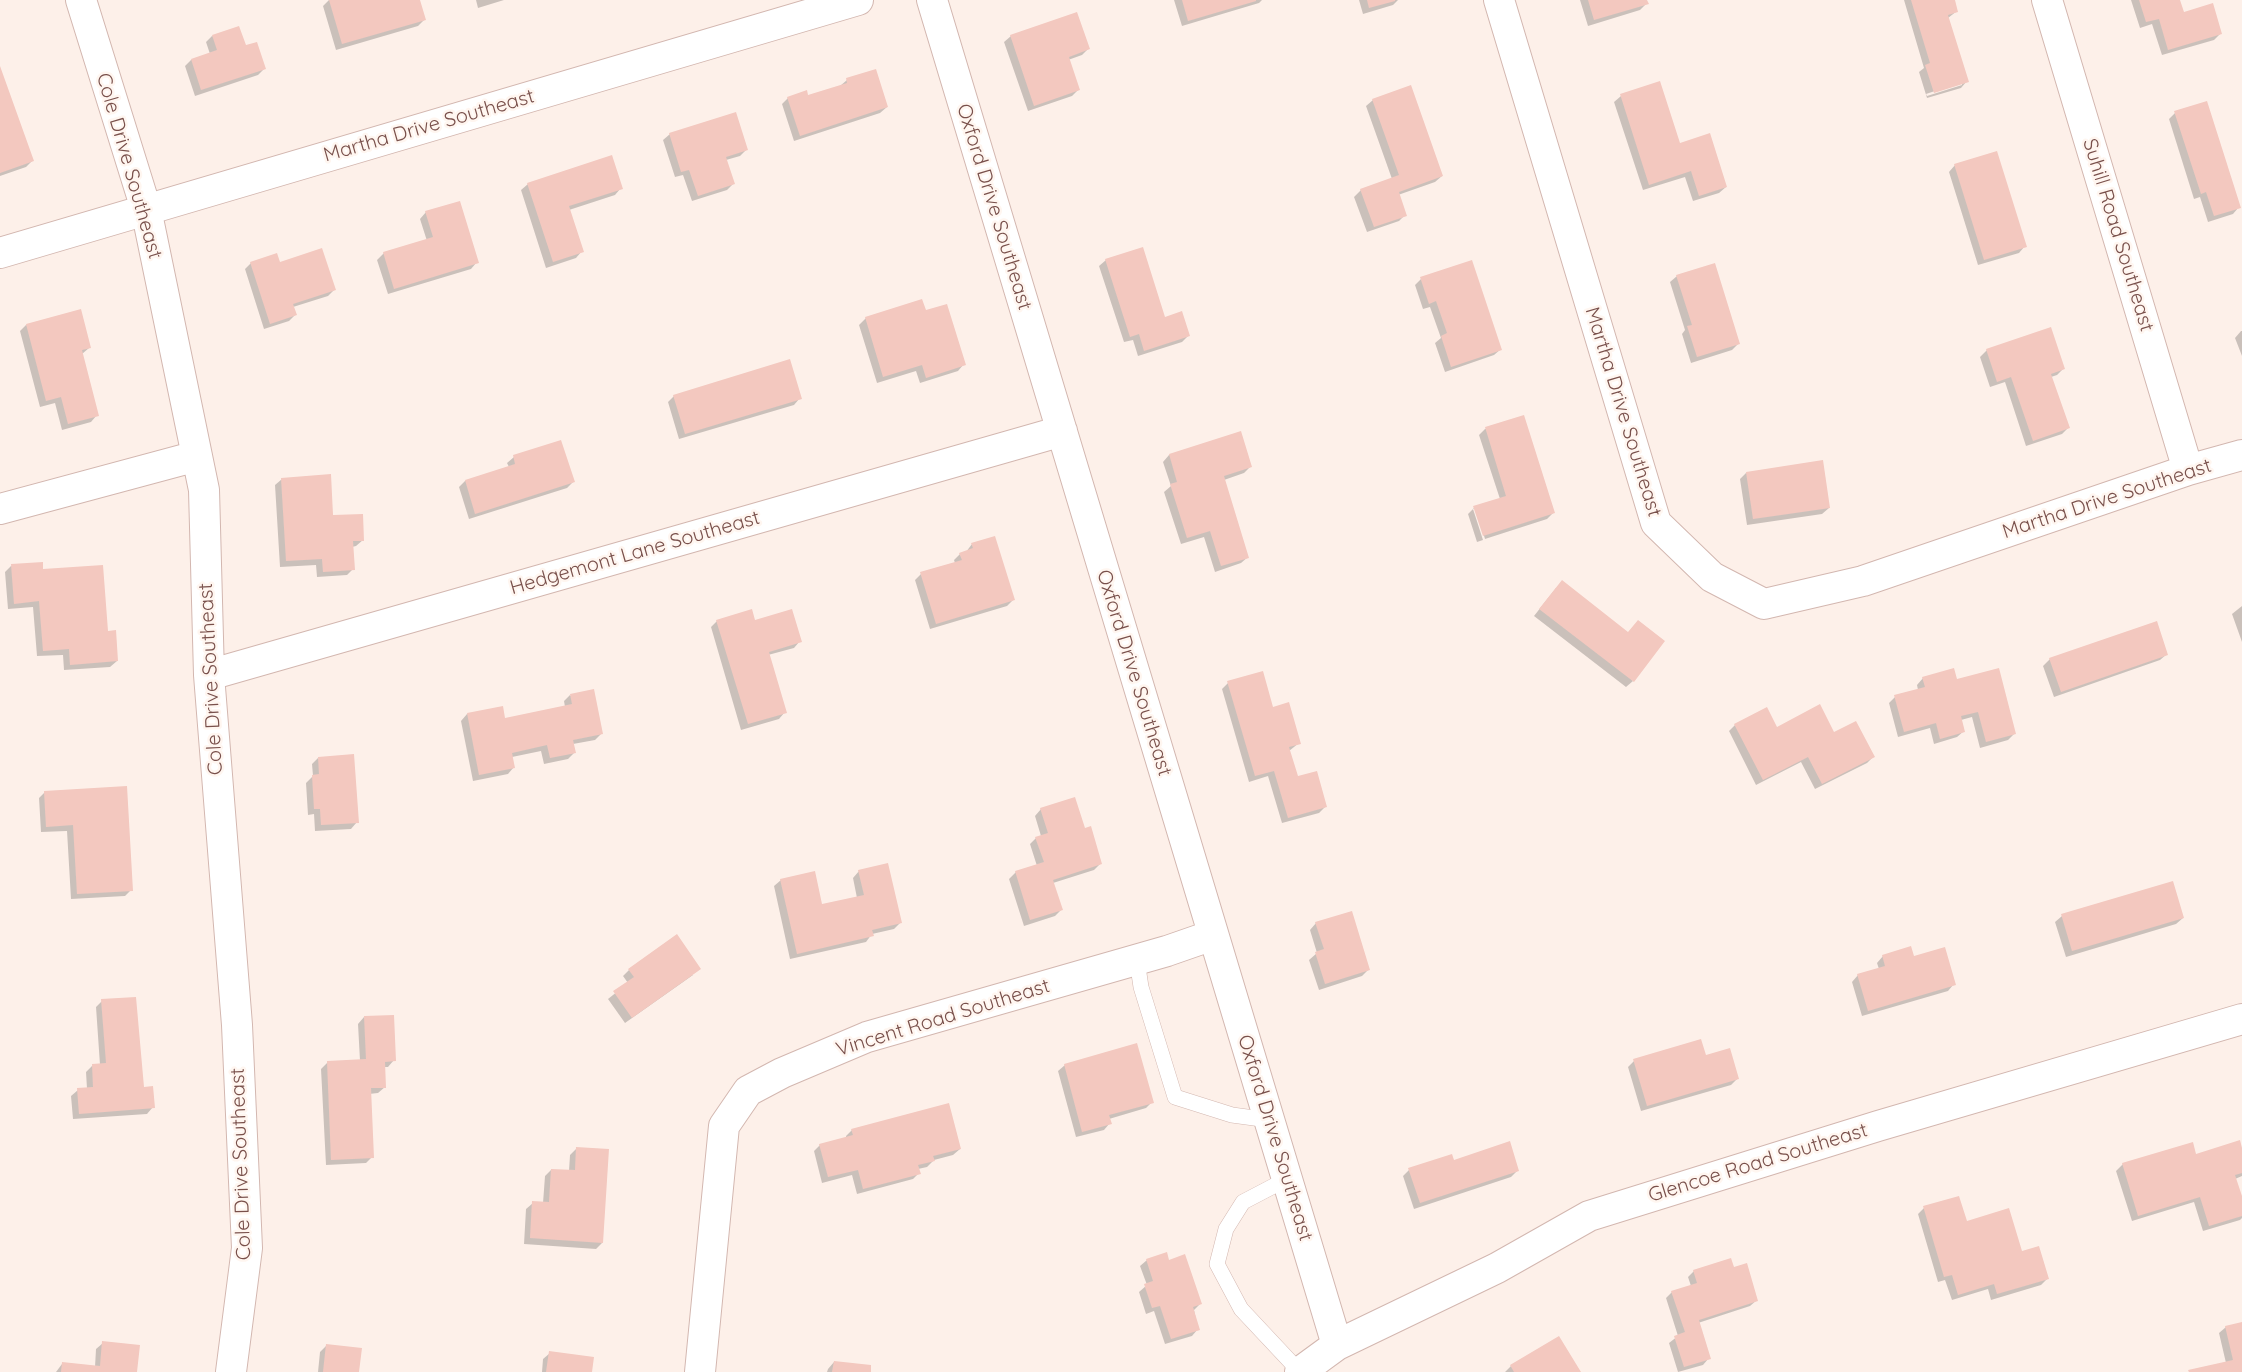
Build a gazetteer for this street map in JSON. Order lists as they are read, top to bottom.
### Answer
{
  "streets": {
    "street": [
      "Martha Drive Southeast",
      "Cole Drive Southeast",
      "Oxford Drive Southeast",
      "Suhill Road Southeast",
      "Hedgemont Lane Southeast",
      "Vincent Road Southeast",
      "Glencoe Road Southeast"
    ]
  },
  "crossings": [
    ["Martha Drive Southeast", "Cole Drive Southeast"],
    ["Martha Drive Southeast", "Suhill Road Southeast"],
    ["Cole Drive Southeast", "Hedgemont Lane Southeast"],
    ["Oxford Drive Southeast", "Hedgemont Lane Southeast"],
    ["Oxford Drive Southeast", "Vincent Road Southeast"],
    ["Oxford Drive Southeast", "Glencoe Road Southeast"]
  ]
}
